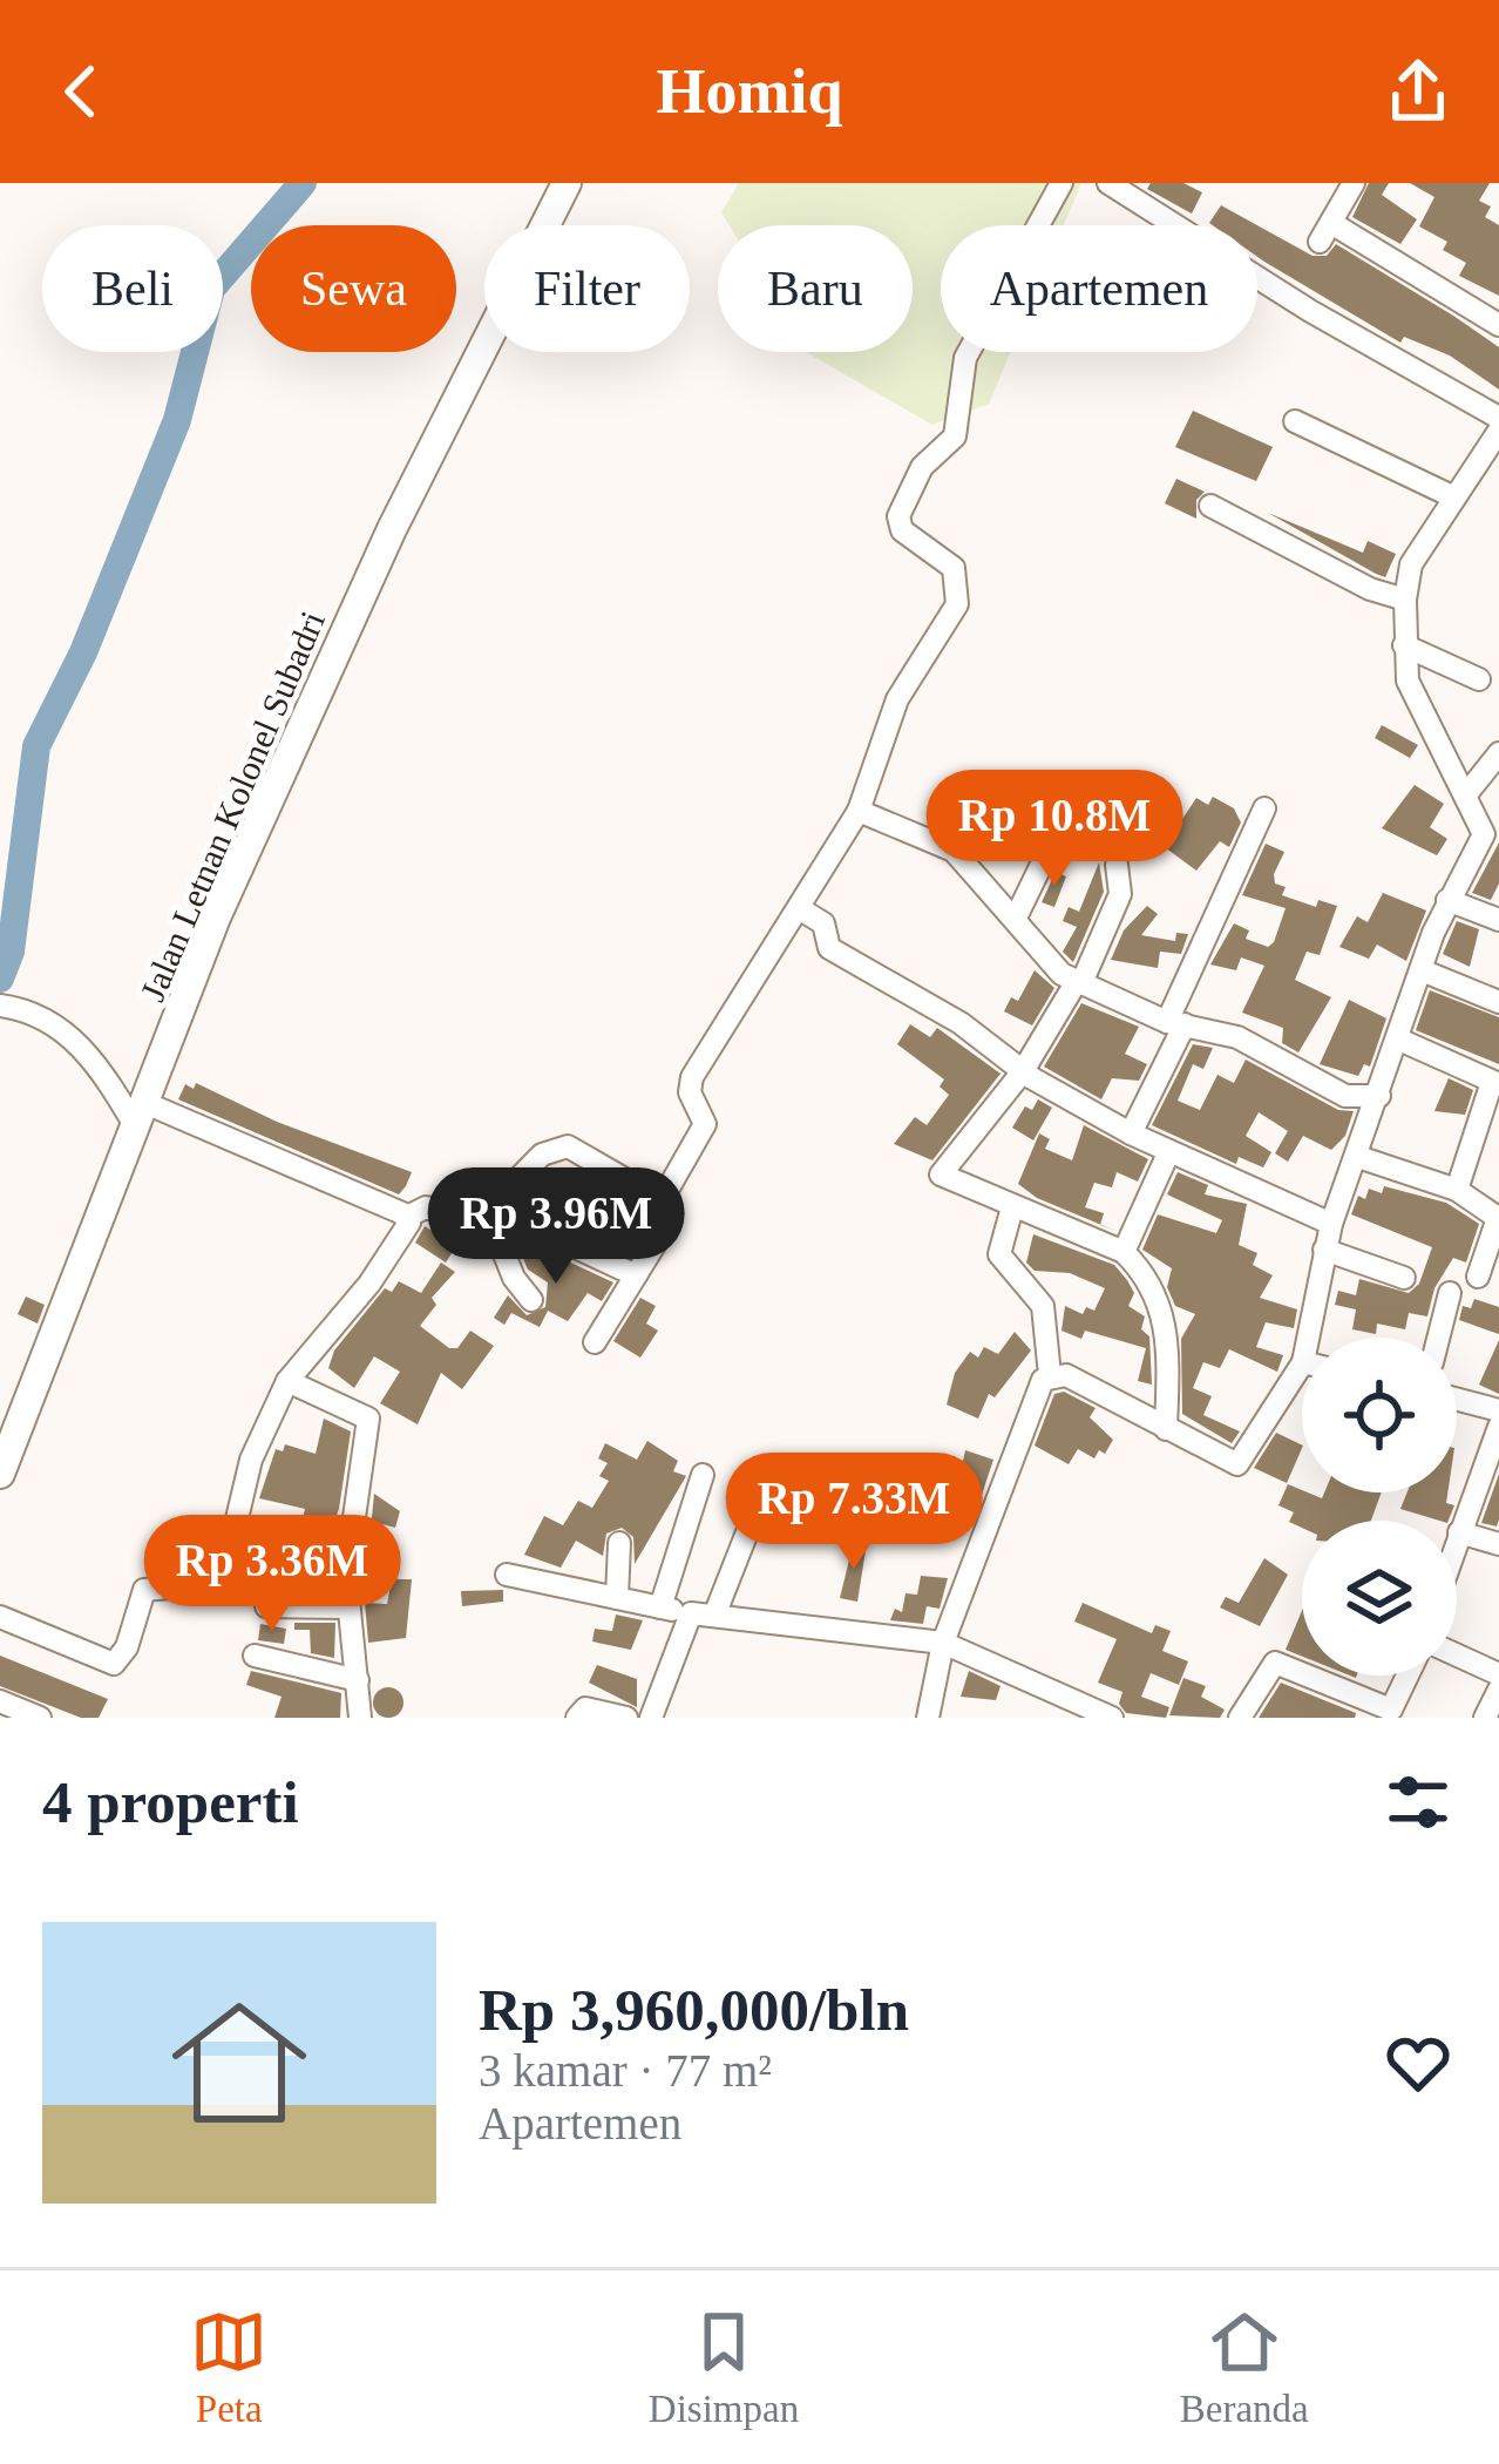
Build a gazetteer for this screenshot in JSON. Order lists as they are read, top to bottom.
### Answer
{
  "streets": {
    "main road": ["Jalan Letnan Kolonel Subadri"]
  },
  "page": {
    "header": "Homiq",
    "chip": [
      "Beli",
      "Sewa",
      "Filter",
      "Baru",
      "Apartemen"
    ],
    "price": [
      "Rp 10.8M",
      "Rp 3.96M",
      "Rp 7.33M",
      "Rp 3.36M"
    ],
    "heading": "4 properti",
    "list": [
      {
        "name": "Rp 3,960,000/bln",
        "note": "3 kamar · 77 m² · Apartemen"
      }
    ],
    "tabs": ["Peta", "Disimpan", "Beranda"]
  }
}
